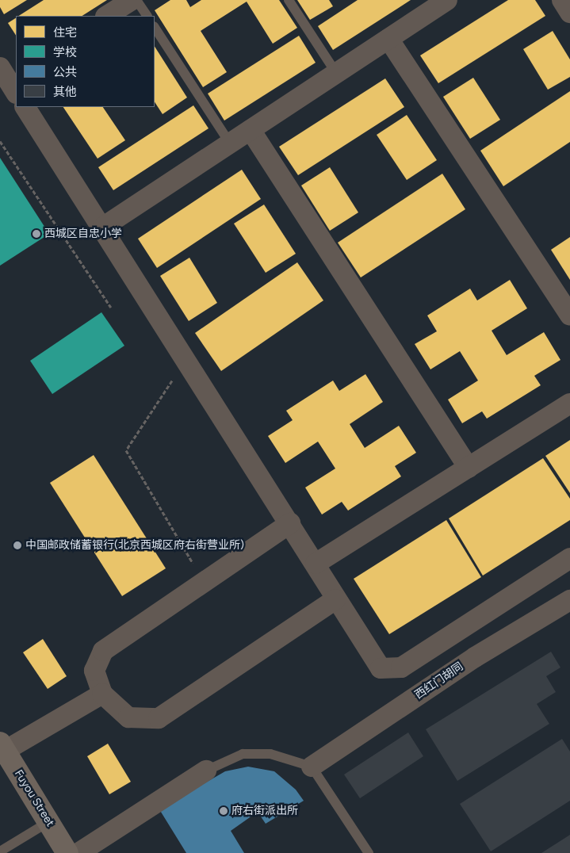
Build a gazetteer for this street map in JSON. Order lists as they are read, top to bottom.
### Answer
{
  "streets": {
    "main road": ["Fuyou Street"],
    "street": ["西红门胡同"]
  },
  "places": ["西城区自忠小学", "中国邮政储蓄银行(北京西城区府右街营业所)", "府右街派出所"],
  "legend": [
    "住宅",
    "学校",
    "公共",
    "其他"
  ]
}
